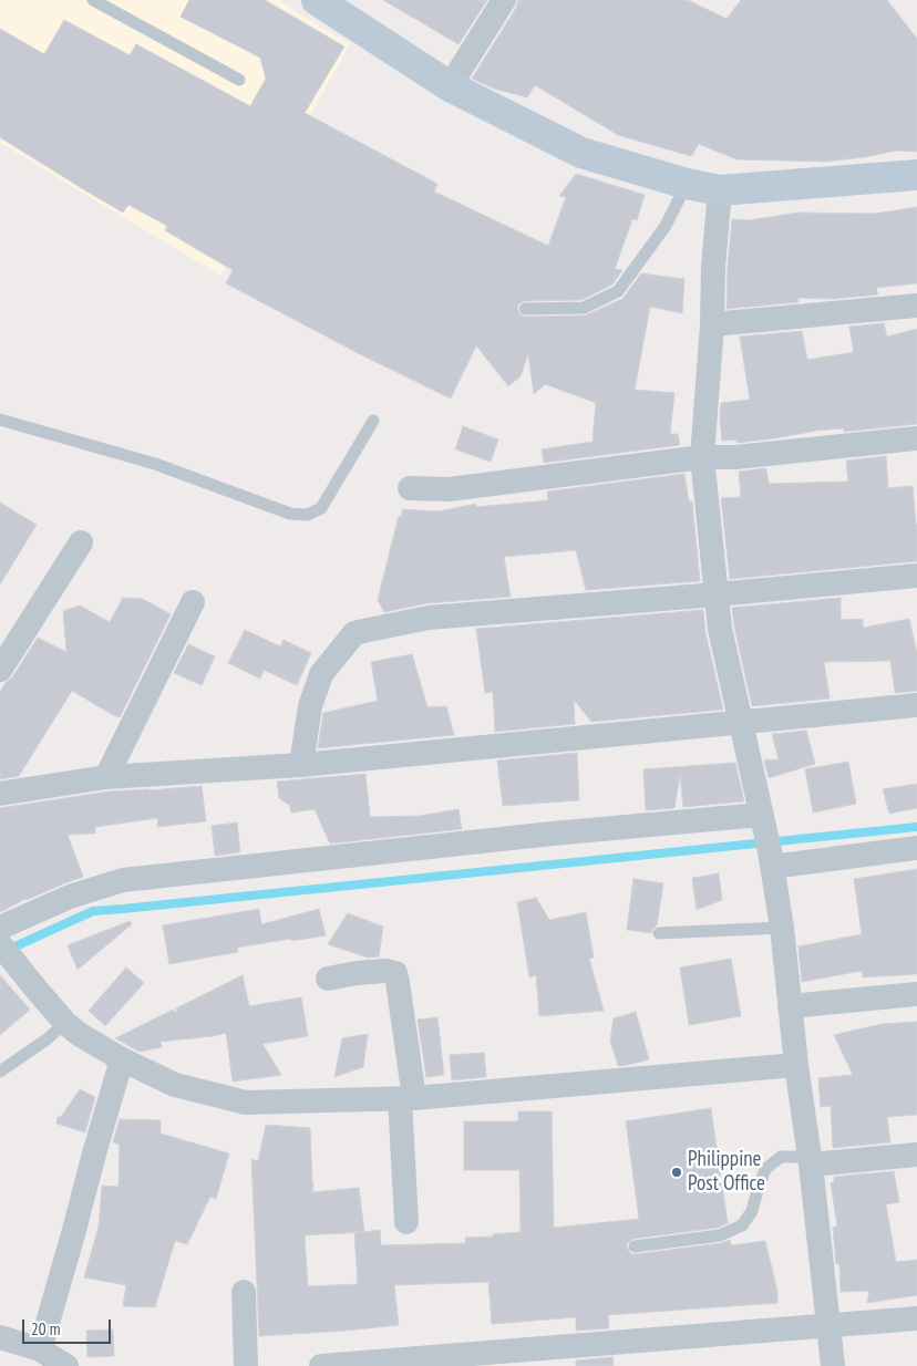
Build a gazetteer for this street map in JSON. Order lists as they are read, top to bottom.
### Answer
{
  "places": ["Philippine Post Office"],
  "scale_bar": "20 m"
}
